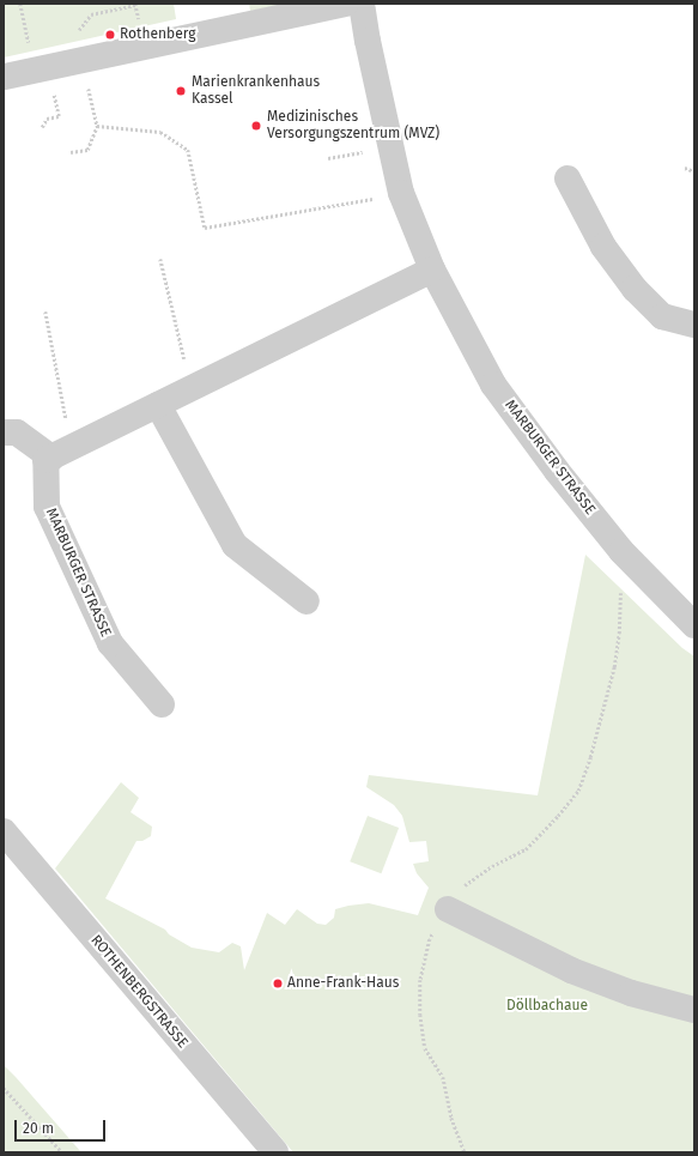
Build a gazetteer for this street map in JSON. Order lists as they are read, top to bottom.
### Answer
{
  "streets": {
    "street": ["MARBURGER STRASSE", "ROTHENBERGSTRASSE"]
  },
  "parks": ["Döllbachaue"],
  "places": [
    "Rothenberg",
    "Marienkrankenhaus Kassel",
    "Medizinisches Versorgungszentrum (MVZ)",
    "Anne-Frank-Haus"
  ],
  "scale_bar": "20 m"
}
